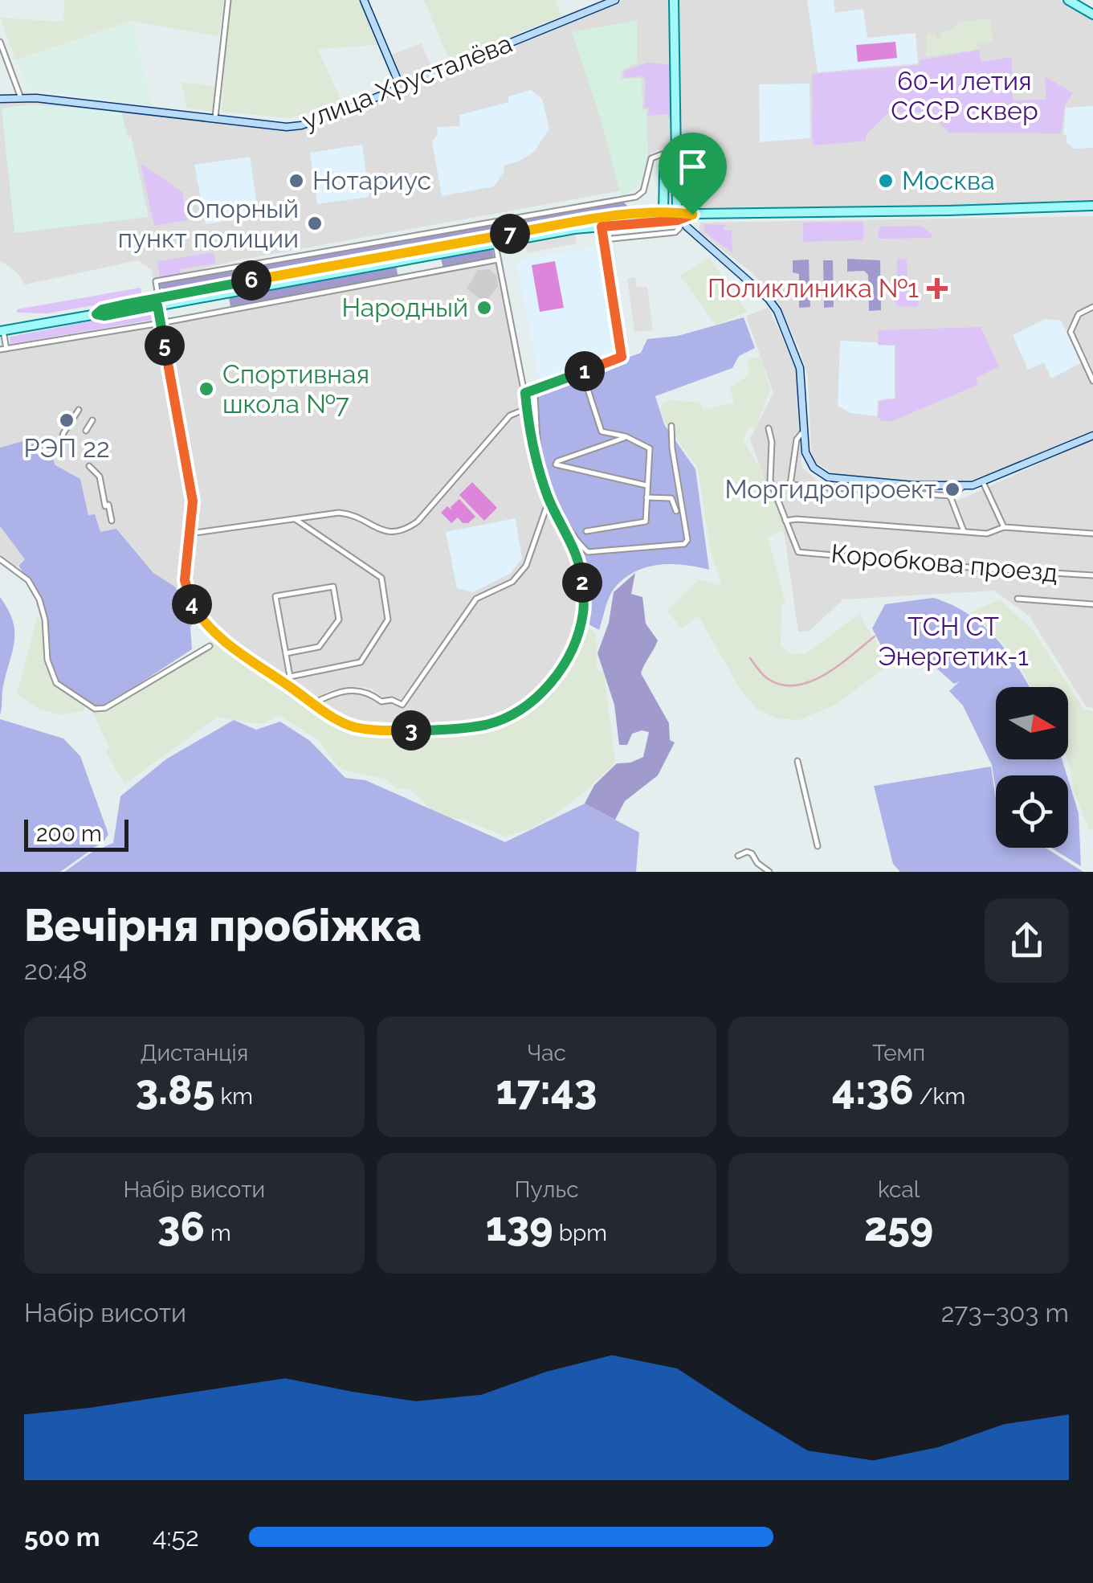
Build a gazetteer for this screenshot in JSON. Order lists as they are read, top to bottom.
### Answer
{
  "streets": {
    "main road": ["улица Хрусталёва"],
    "street": ["Коробкова проезд"]
  },
  "parks": ["60-и летия СССР сквер", "ТСН СТ Энергетик-1"],
  "places": {
    "other": [
      "Нотариус",
      "Москва",
      "Опорный пункт полиции",
      "Народный",
      "Спортивная школа №7",
      "РЭП 22",
      "Моргидропроект"
    ],
    "health": ["Поликлиника №1"]
  },
  "scale_bar": "200 m",
  "north": "right",
  "page": {
    "pins": [
      "7",
      "6",
      "5",
      "1",
      "2",
      "4",
      "3"
    ],
    "scale": "200 m",
    "heading": ["Вечірня пробіжка", "20:48"],
    "stats": [
      ["Дистанція", "3.85 km"],
      ["Час", "17:43"],
      ["Темп", "4:36 /km"],
      ["Набір висоти", "36 m"],
      ["Пульс", "139 bpm"],
      ["kcal", "259"]
    ],
    "chart": ["Набір висоти", "273–303 m"],
    "list": [
      {
        "name": "500 m",
        "note": "4:52"
      }
    ]
  }
}
